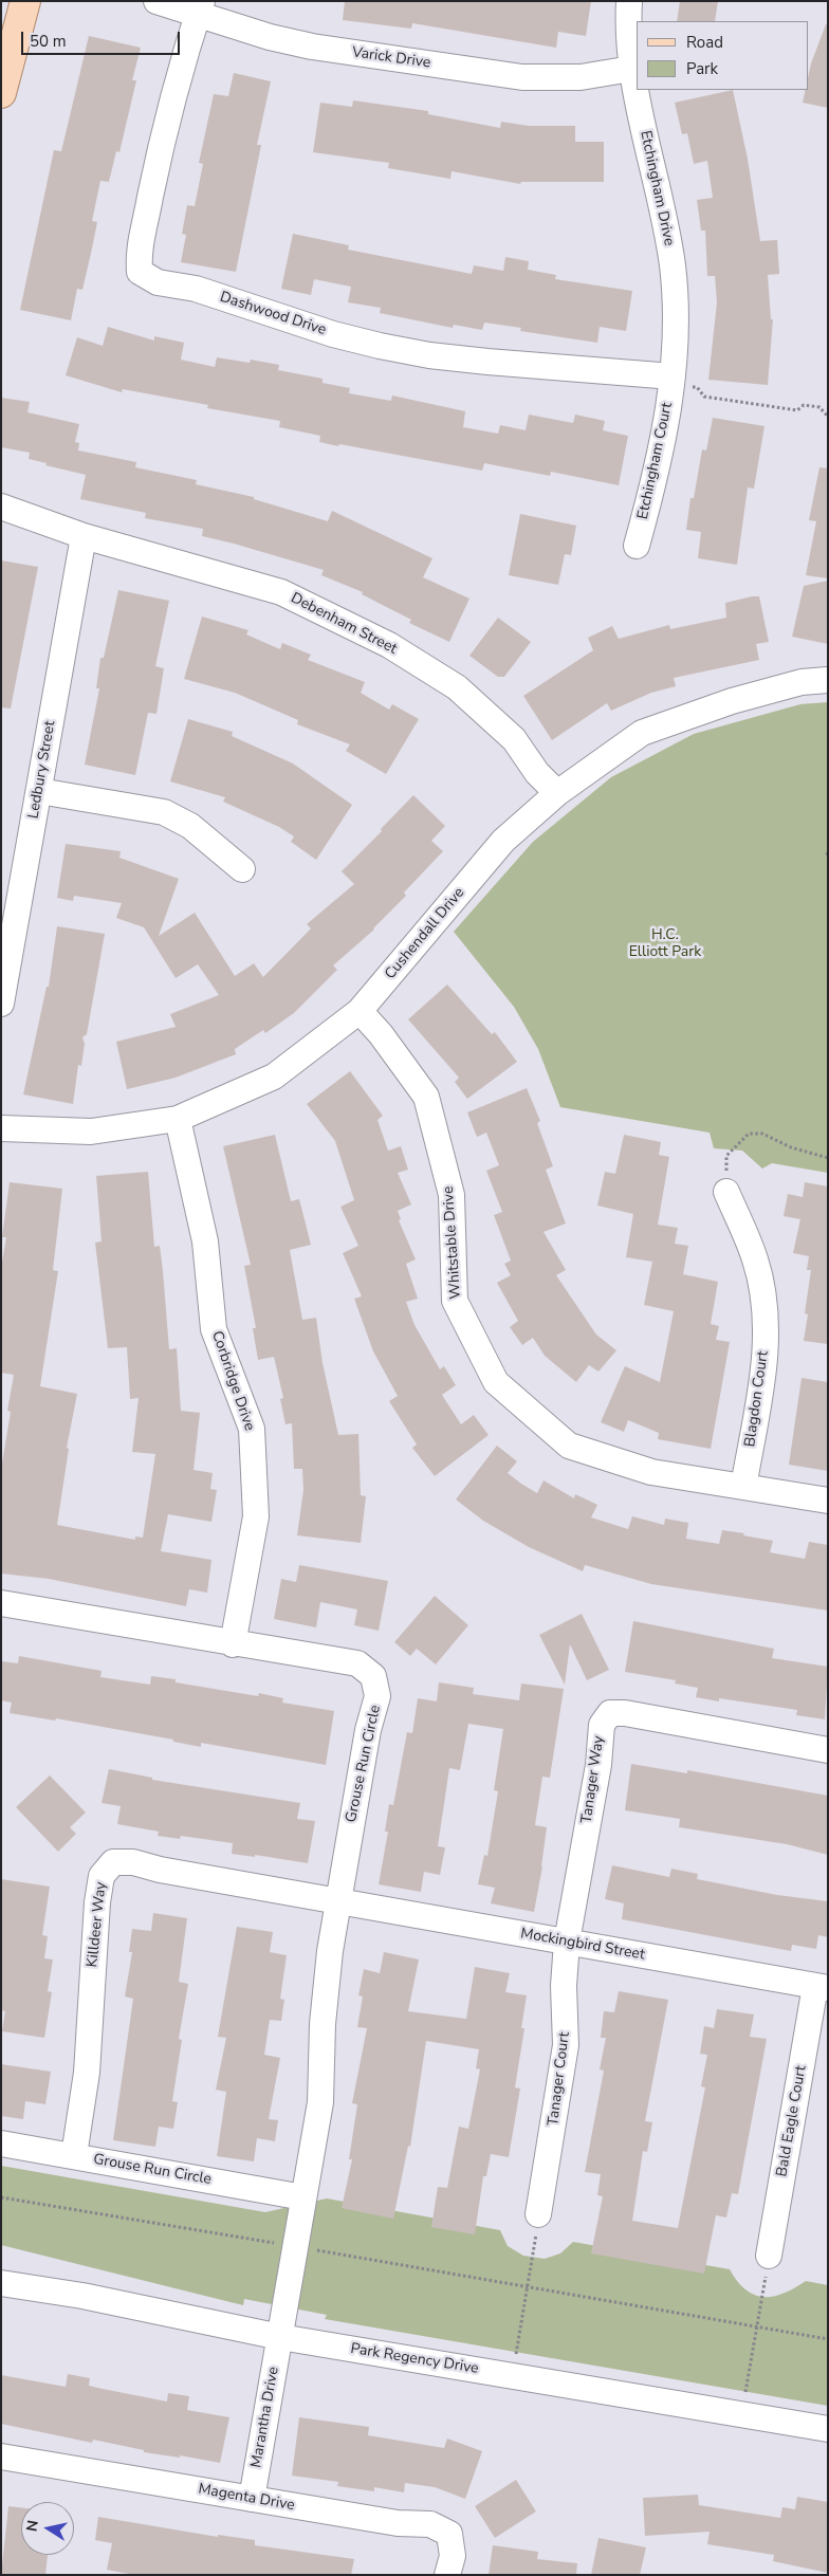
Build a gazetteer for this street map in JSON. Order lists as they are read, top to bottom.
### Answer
{
  "streets": {
    "street": [
      "Varick Drive",
      "Etchingham Drive",
      "Dashwood Drive",
      "Etchingham Court",
      "Debenham Street",
      "Ledbury Street",
      "Cushendall Drive",
      "Whitstable Drive",
      "Corbridge Drive",
      "Blagdon Court",
      "Grouse Run Circle",
      "Tanager Way",
      "Killdeer Way",
      "Mockingbird Street",
      "Tanager Court",
      "Bald Eagle Court",
      "Park Regency Drive",
      "Marantha Drive",
      "Magenta Drive"
    ]
  },
  "crossings": [
    ["Varick Drive", "Etchingham Drive"],
    ["Varick Drive", "Dashwood Drive"],
    ["Etchingham Drive", "Dashwood Drive"],
    ["Etchingham Drive", "Etchingham Court"],
    ["Dashwood Drive", "Etchingham Court"],
    ["Debenham Street", "Ledbury Street"],
    ["Debenham Street", "Cushendall Drive"],
    ["Cushendall Drive", "Whitstable Drive"],
    ["Cushendall Drive", "Corbridge Drive"],
    ["Whitstable Drive", "Blagdon Court"],
    ["Corbridge Drive", "Grouse Run Circle"],
    ["Grouse Run Circle", "Killdeer Way"],
    ["Grouse Run Circle", "Mockingbird Street"],
    ["Grouse Run Circle", "Park Regency Drive"],
    ["Grouse Run Circle", "Marantha Drive"],
    ["Tanager Way", "Mockingbird Street"],
    ["Tanager Way", "Tanager Court"],
    ["Killdeer Way", "Mockingbird Street"],
    ["Mockingbird Street", "Tanager Court"],
    ["Mockingbird Street", "Bald Eagle Court"],
    ["Park Regency Drive", "Marantha Drive"],
    ["Marantha Drive", "Magenta Drive"]
  ],
  "parks": ["H.C. Elliott Park"],
  "legend": ["Road", "Park"],
  "scale_bar": "50 m",
  "north": "left"
}
